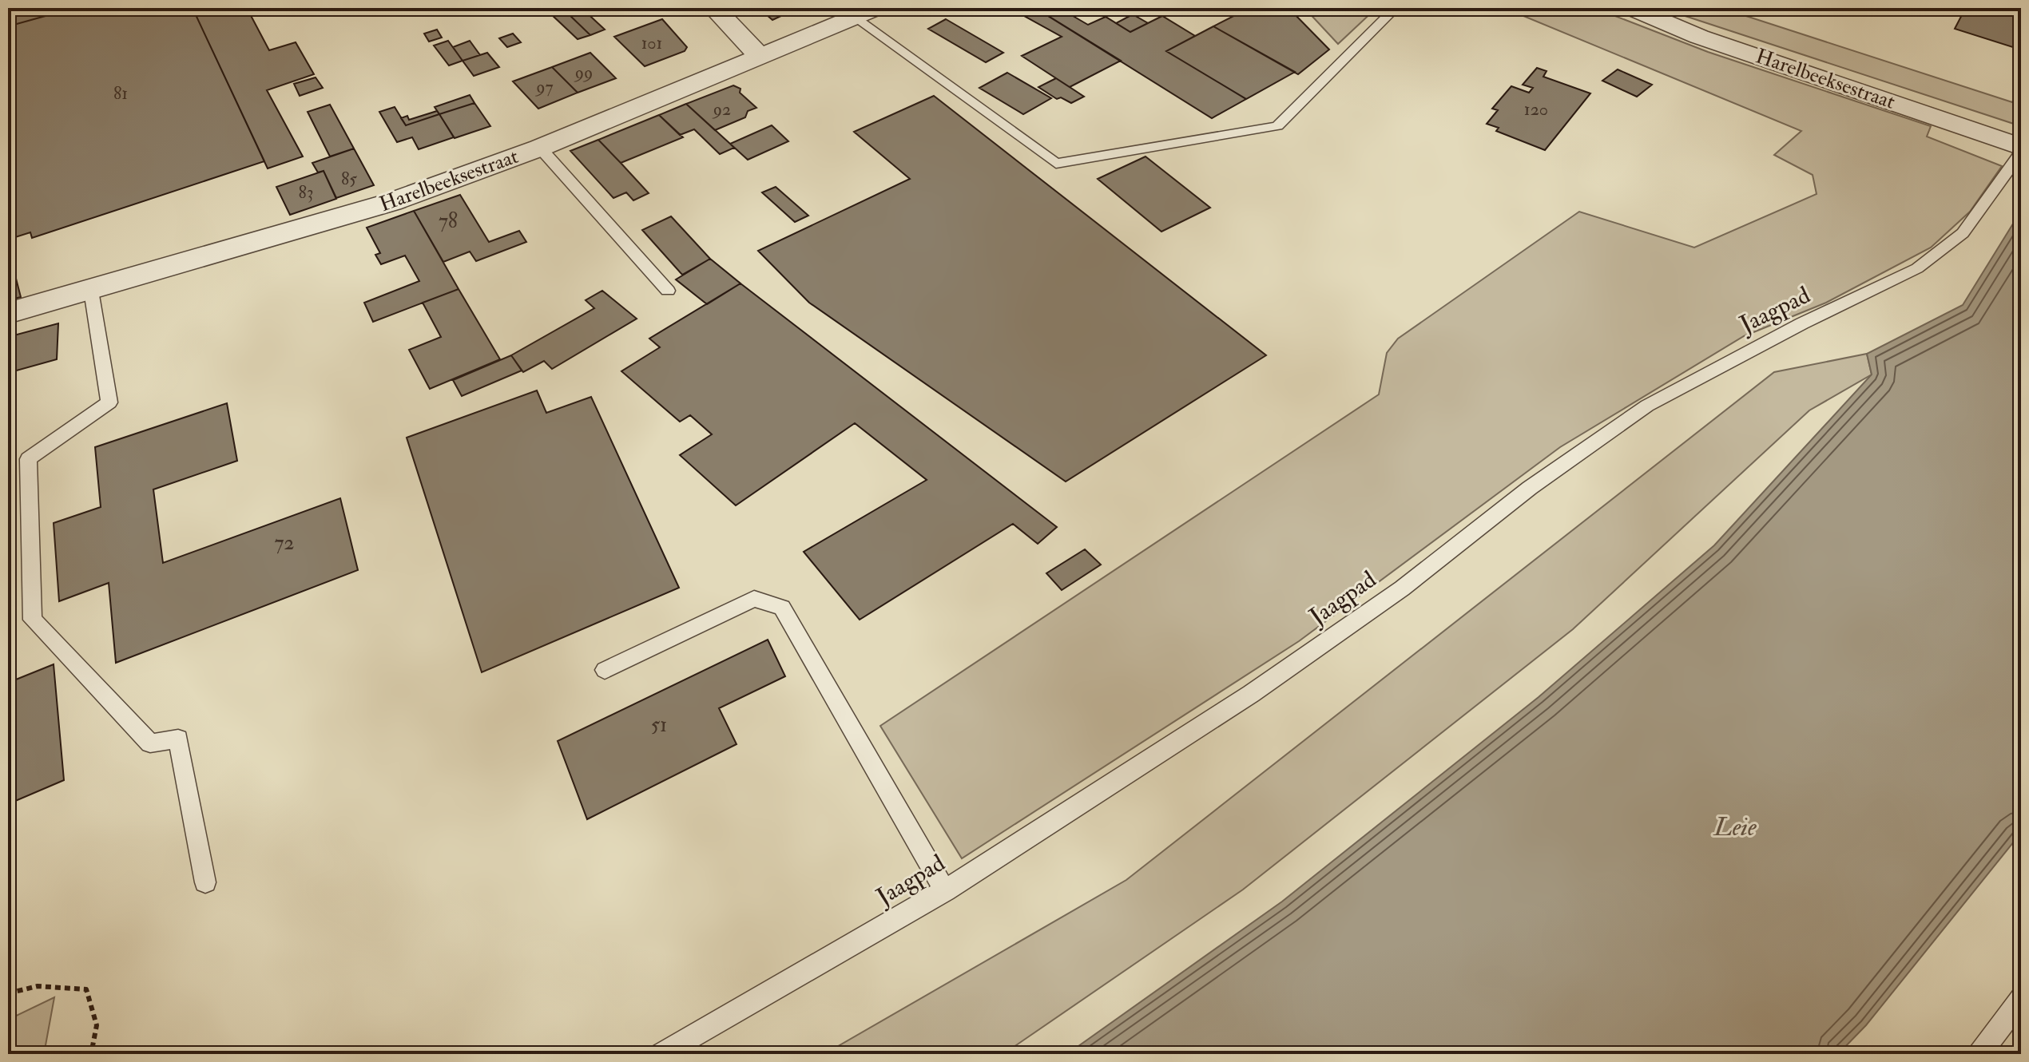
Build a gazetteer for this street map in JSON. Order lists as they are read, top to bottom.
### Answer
{
  "streets": {
    "street": ["Harelbeeksestraat"],
    "lane": ["Jaagpad"]
  },
  "water": ["Leie"],
  "house_numbers": [
    "101",
    "99",
    "97",
    "81",
    "92",
    "120",
    "85",
    "83",
    "78",
    "72",
    "51"
  ]
}
